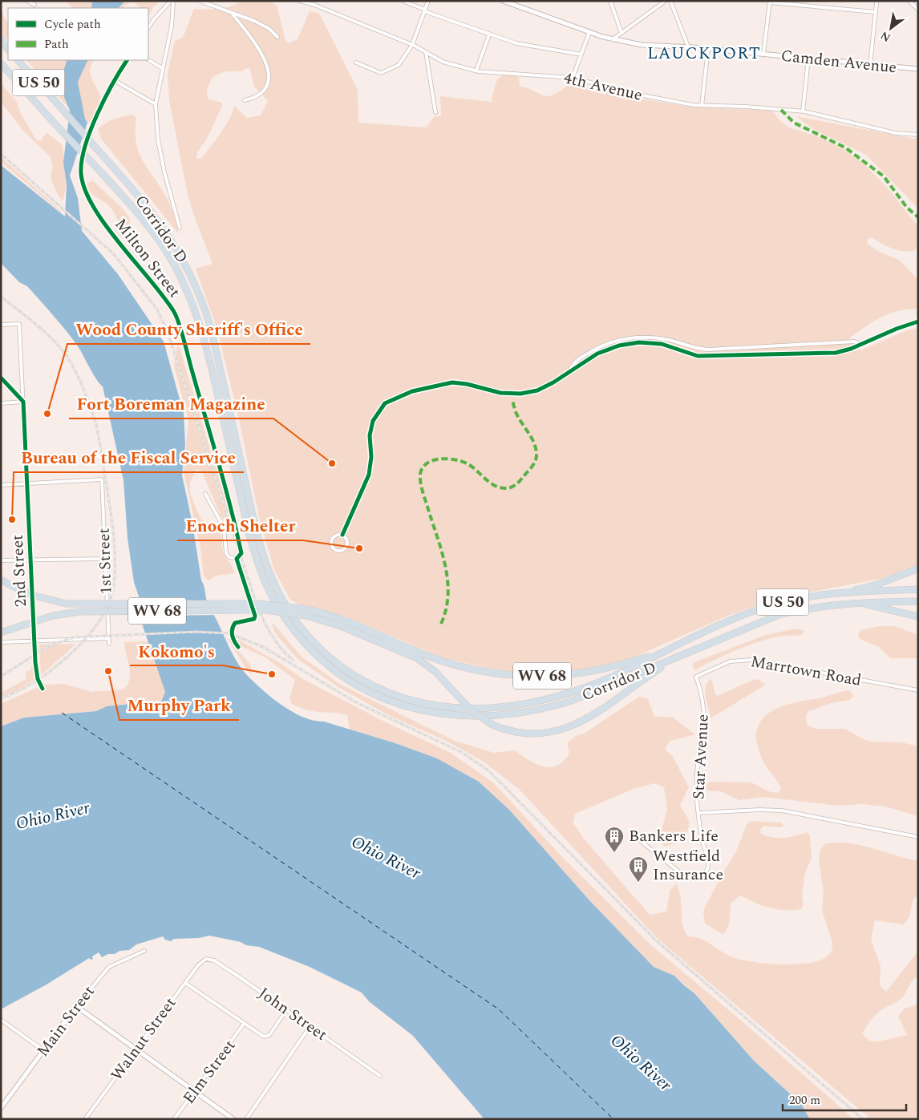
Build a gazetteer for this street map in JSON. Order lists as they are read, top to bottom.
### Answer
{
  "streets": {
    "highway": ["US 50", "Corridor D", "WV 68"],
    "street": [
      "Camden Avenue",
      "4th Avenue",
      "Milton Street",
      "1st Street",
      "2nd Street",
      "Marrtown Road",
      "Star Avenue",
      "John Street",
      "Main Street",
      "Walnut Street",
      "Elm Street"
    ]
  },
  "crossings": [
    ["Corridor D", "WV 68"],
    ["1st Street", "2nd Street"],
    ["Marrtown Road", "Star Avenue"],
    ["John Street", "Walnut Street"]
  ],
  "districts": ["LAUCKPORT"],
  "water": ["Ohio River"],
  "places": {
    "other": [
      "Wood County Sheriff's Office",
      "Fort Boreman Magazine",
      "Bureau of the Fiscal Service",
      "Enoch Shelter",
      "Murphy Park",
      "Kokomo's"
    ],
    "building": ["Bankers Life", "Westfield Insurance"]
  },
  "legend": ["Cycle path", "Path"],
  "scale_bar": "200 m",
  "north": "bottom left"
}
